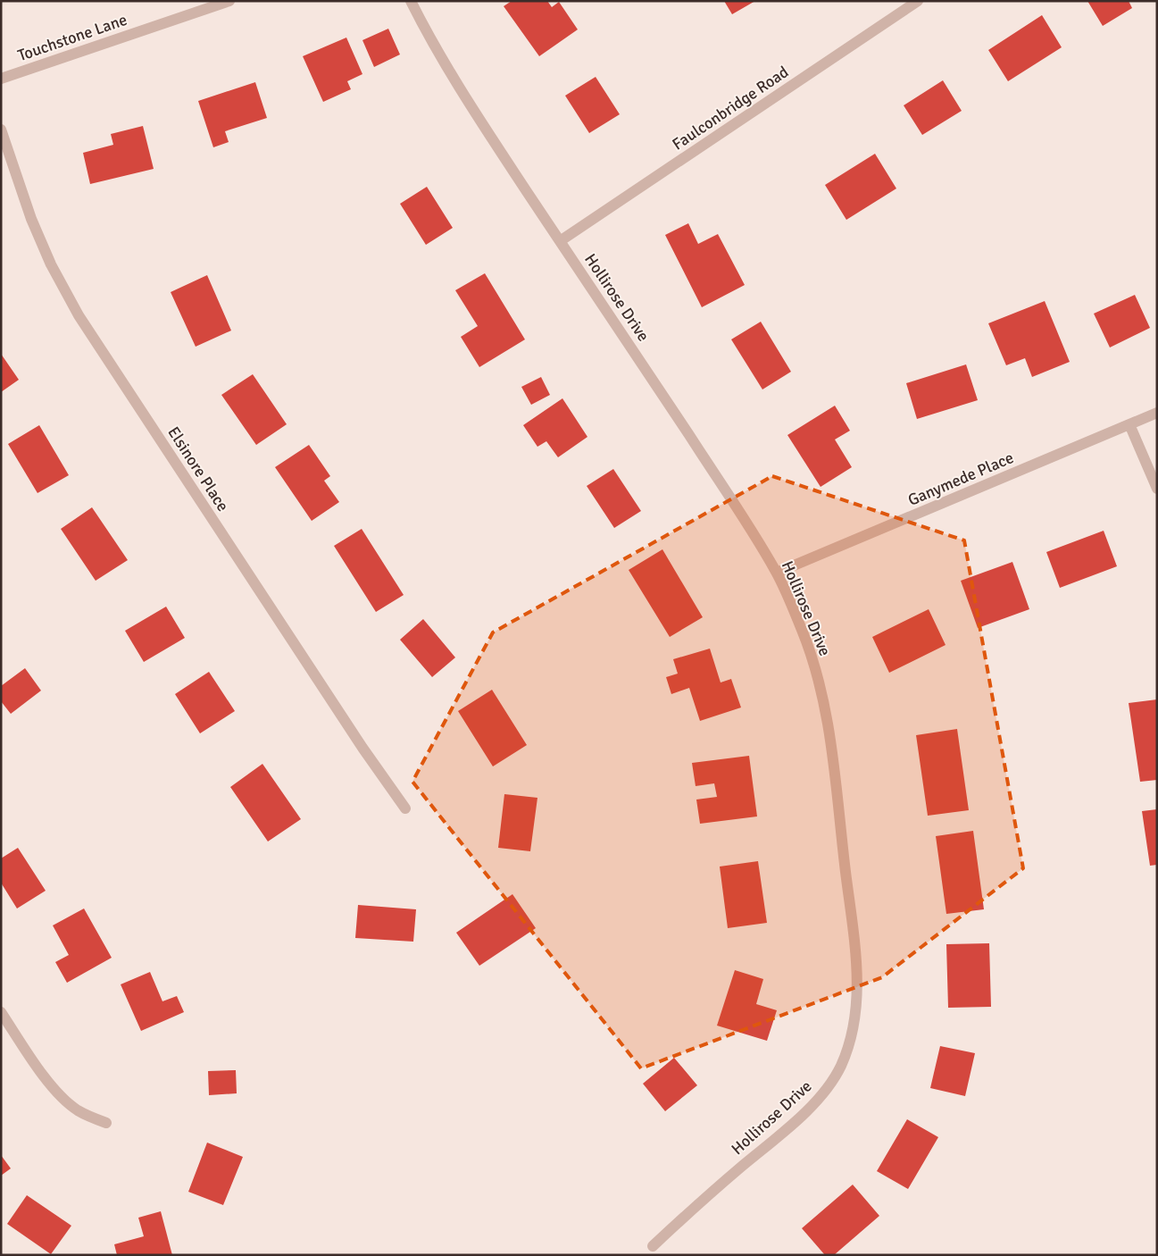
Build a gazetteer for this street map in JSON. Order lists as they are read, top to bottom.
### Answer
{
  "streets": {
    "street": [
      "Touchstone Lane",
      "Faulconbridge Road",
      "Hollirose Drive",
      "Elsinore Place",
      "Ganymede Place"
    ]
  },
  "crossings": [
    ["Faulconbridge Road", "Hollirose Drive"],
    ["Hollirose Drive", "Ganymede Place"]
  ]
}
